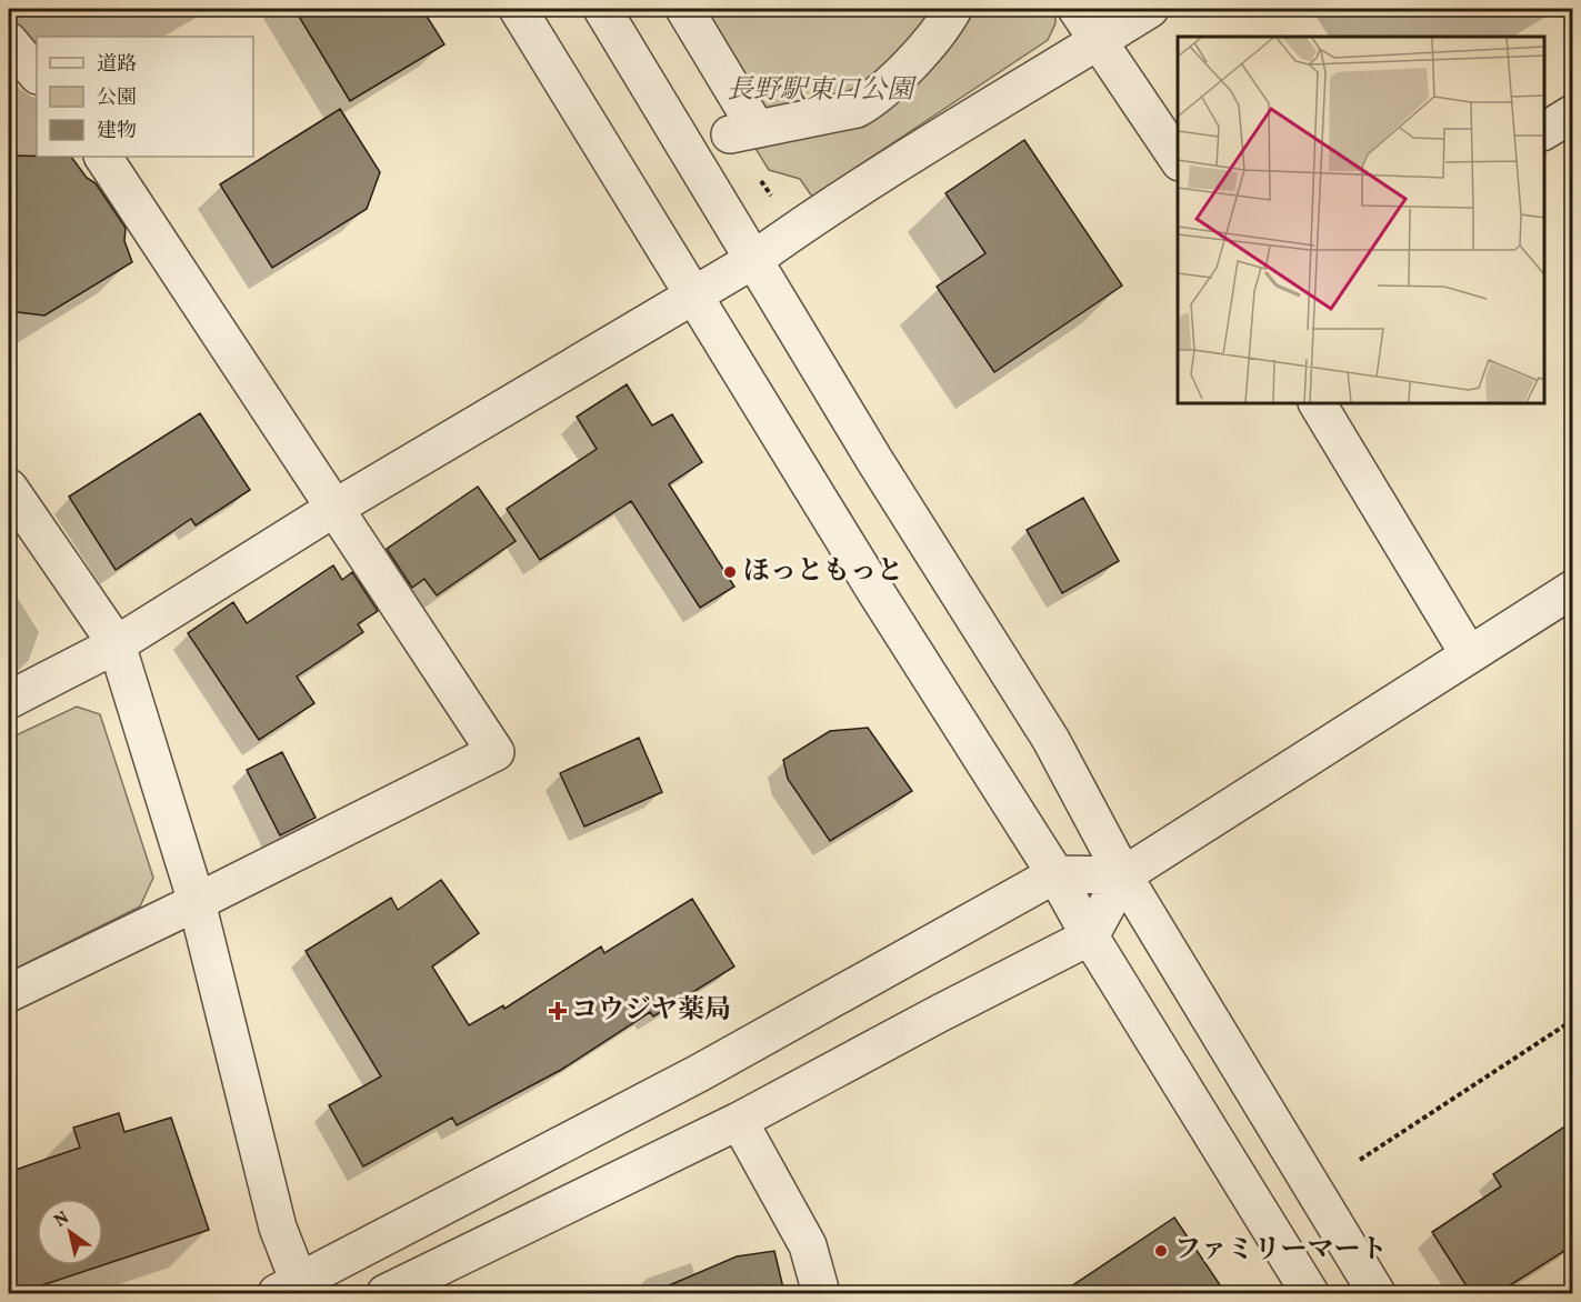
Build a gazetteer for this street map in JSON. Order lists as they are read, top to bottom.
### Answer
{
  "parks": ["長野駅東口公園"],
  "places": {
    "other": ["ほっともっと", "ファミリーマート"],
    "health": ["コウジヤ薬局"]
  },
  "legend": ["道路", "公園", "建物"],
  "north": "top left"
}
